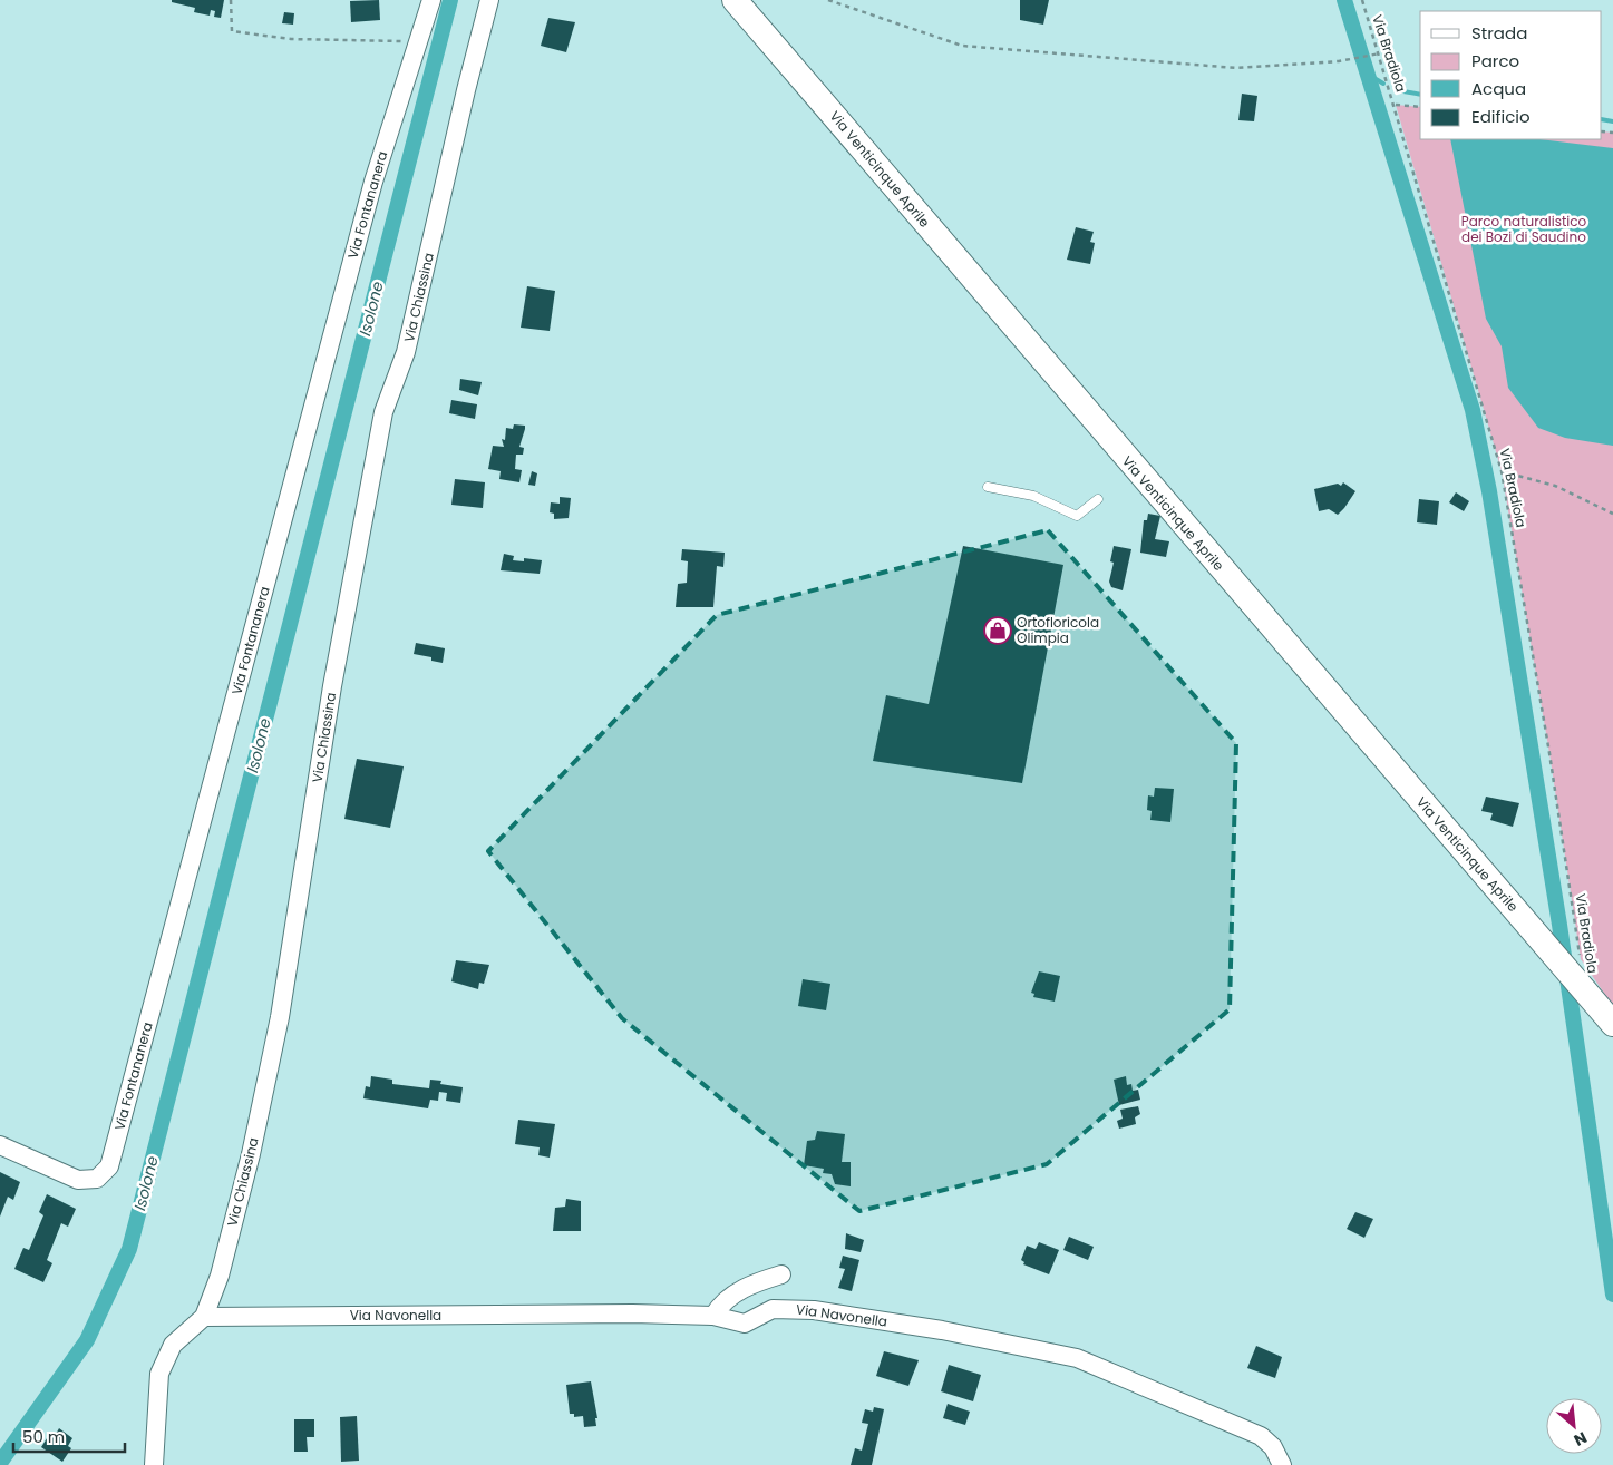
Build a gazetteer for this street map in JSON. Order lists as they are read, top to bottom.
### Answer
{
  "streets": {
    "main road": ["Via Venticinque Aprile"],
    "street": ["Via Fontananera", "Via Chiassina", "Via Navonella"],
    "path": ["Via Bradiola"]
  },
  "crossings": [
    ["Via Bradiola", "Via Venticinque Aprile"],
    ["Via Chiassina", "Via Navonella"]
  ],
  "water": ["Isolone"],
  "parks": ["Parco naturalistico dei Bozi di Saudino"],
  "places": {
    "shop": ["Ortofloricola Olimpia"]
  },
  "legend": [
    "Strada",
    "Parco",
    "Acqua",
    "Edificio"
  ],
  "scale_bar": "50 m",
  "north": "bottom right"
}
